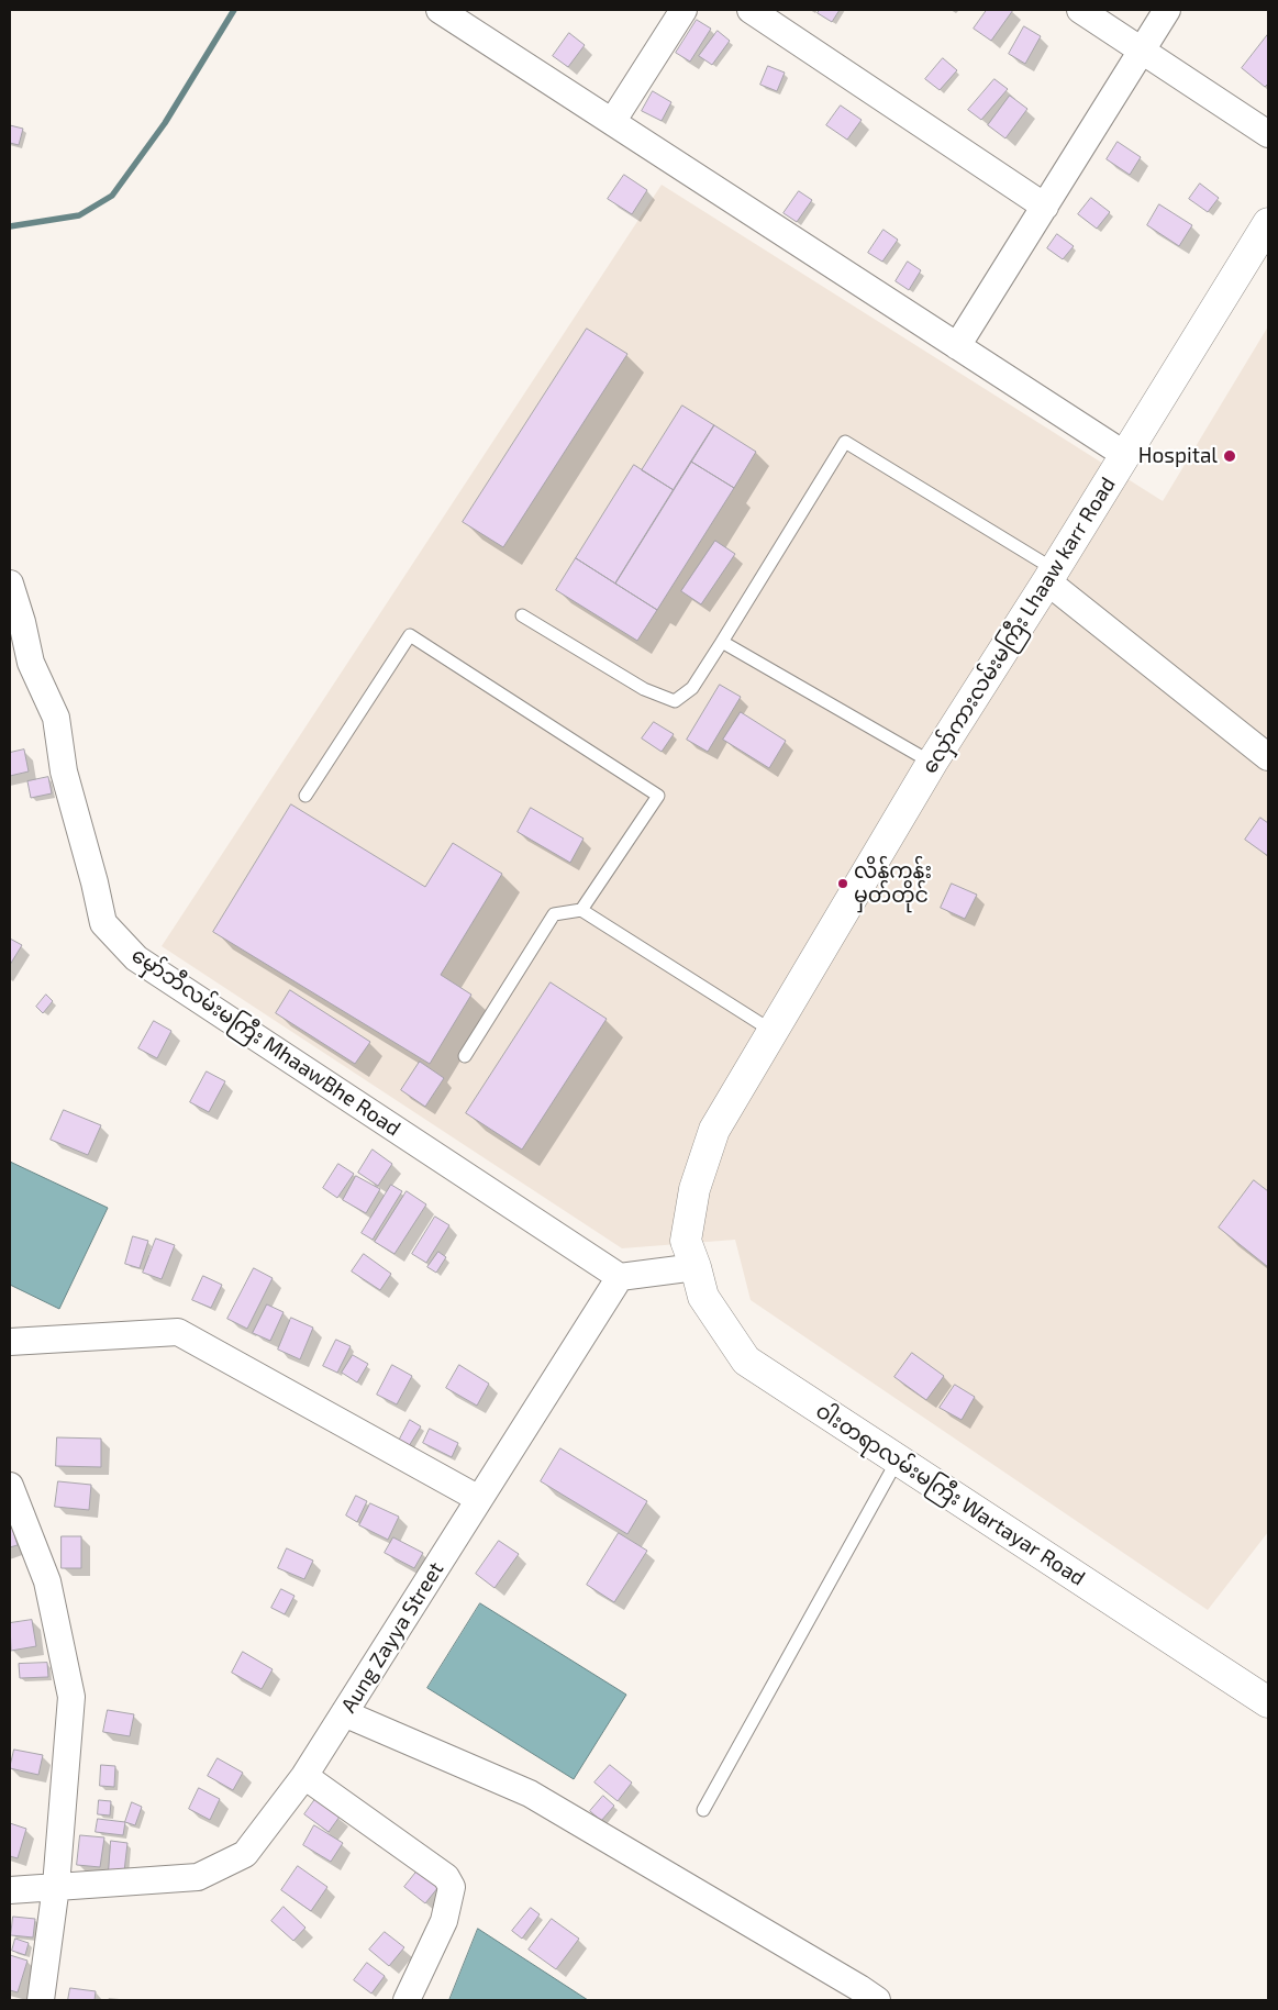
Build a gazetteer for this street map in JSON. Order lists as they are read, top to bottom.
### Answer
{
  "streets": {
    "street": [
      "လှော်ကားလမ်းမကြီး Lhaaw karr Road",
      "မှော်ဘီလမ်းမကြီး MhaawBhe Road",
      "ဝါးတရာလမ်းမကြီး Wartayar Road",
      "Aung Zayya Street"
    ]
  },
  "crossings": [
    ["လှော်ကားလမ်းမကြီး Lhaaw karr Road", "ဝါးတရာလမ်းမကြီး Wartayar Road"],
    ["မှော်ဘီလမ်းမကြီး MhaawBhe Road", "Aung Zayya Street"]
  ],
  "places": ["Hospital", "လိန်ကုန်း မှတ်တိုင်"]
}
